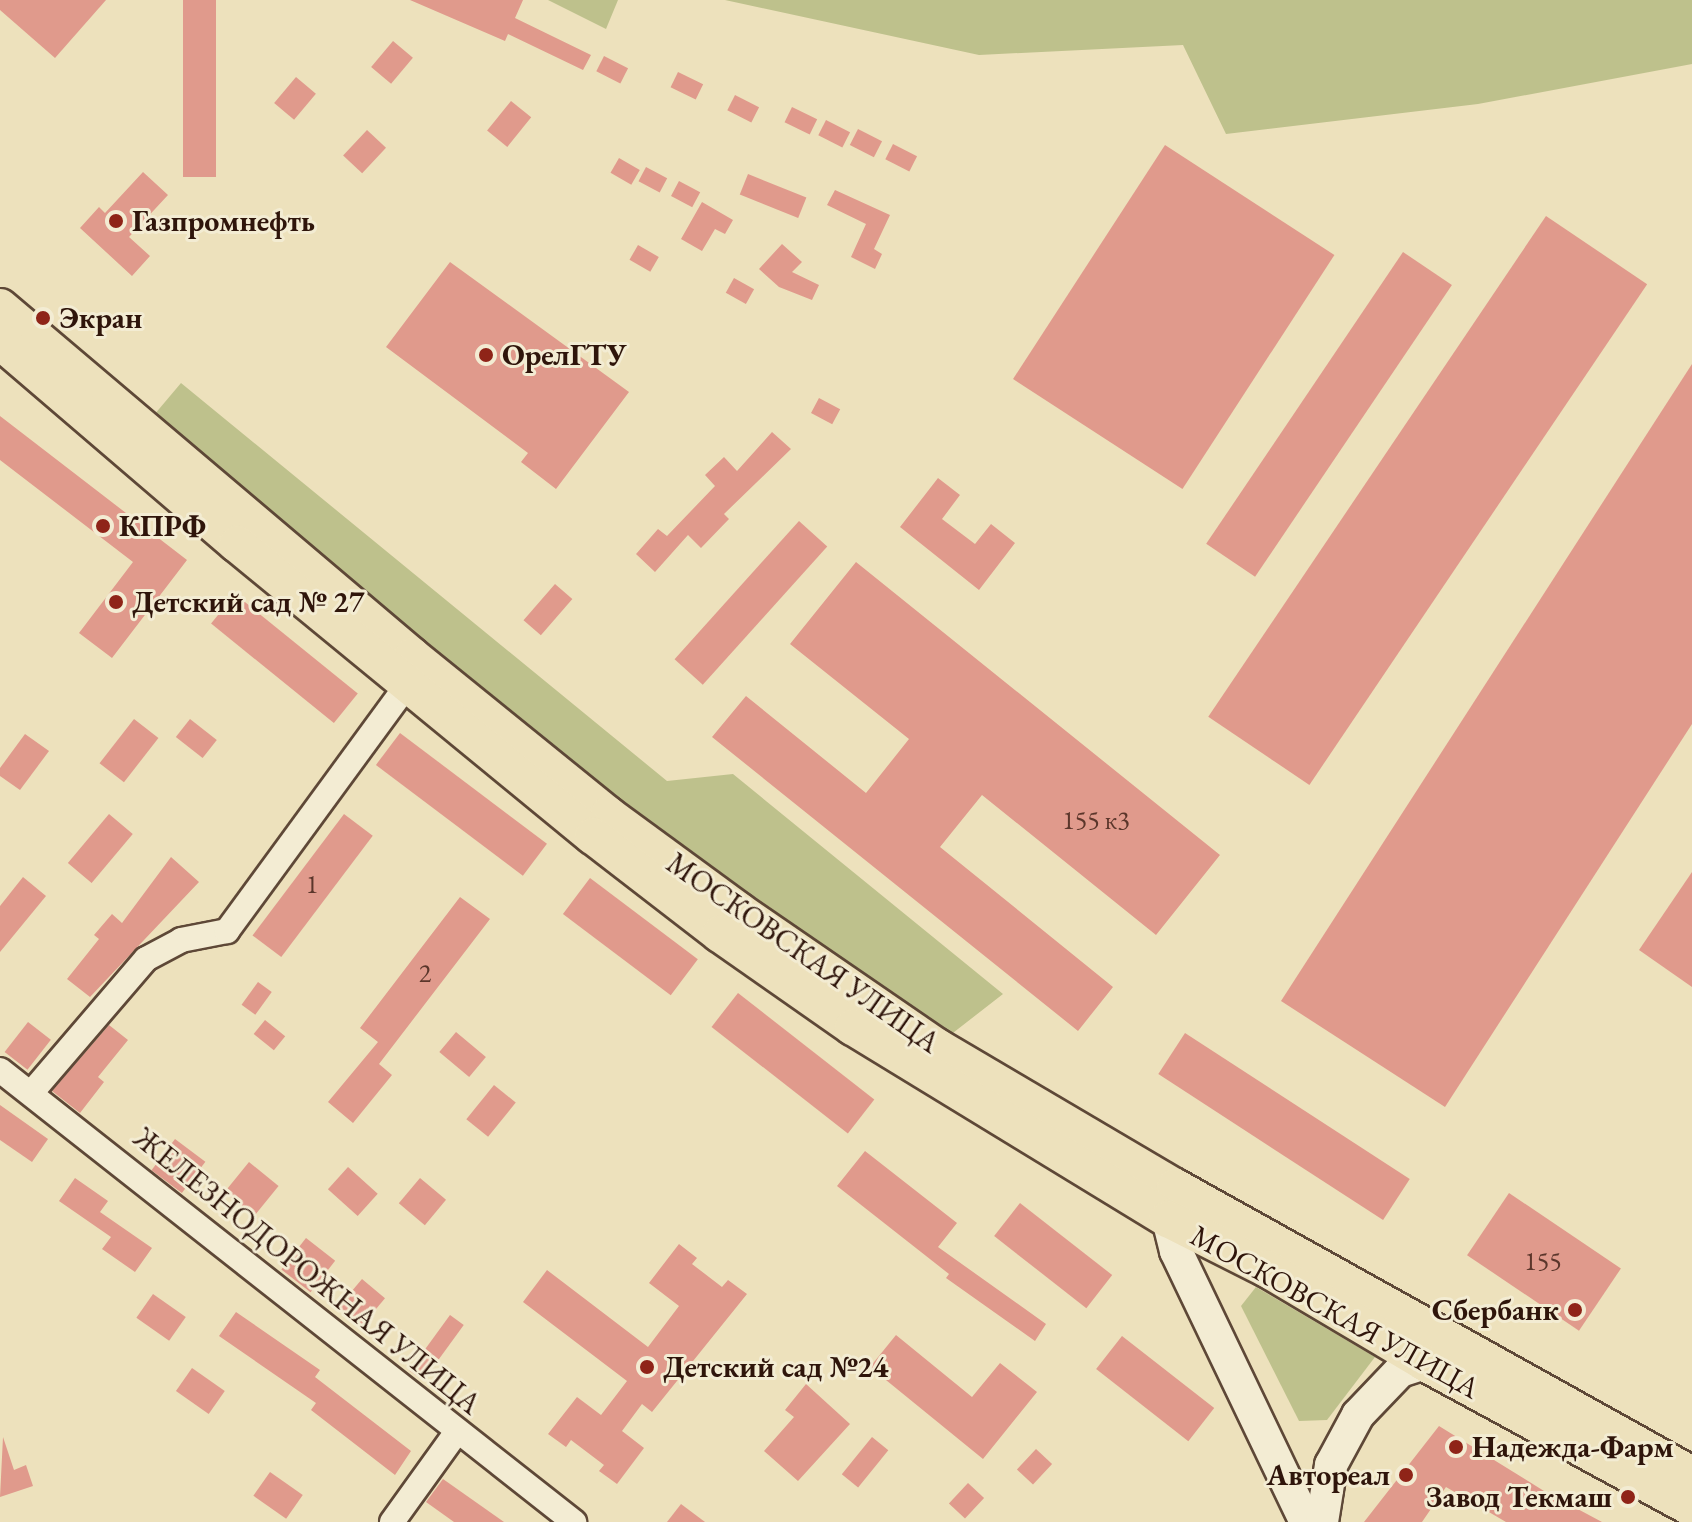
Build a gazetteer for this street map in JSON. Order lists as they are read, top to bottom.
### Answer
{
  "streets": {
    "main road": ["МОСКОВСКАЯ УЛИЦА"],
    "street": ["ЖЕЛЕЗНОДОРОЖНАЯ УЛИЦА"]
  },
  "places": [
    "Газпромнефть",
    "Экран",
    "ОрелГТУ",
    "КПРФ",
    "Детский сад № 27",
    "Сбербанк",
    "Детский сад №24",
    "Надежда-Фарм",
    "Автореал",
    "Завод Текмаш"
  ],
  "house_numbers": [
    "155 к3",
    "1",
    "2",
    "155"
  ]
}
